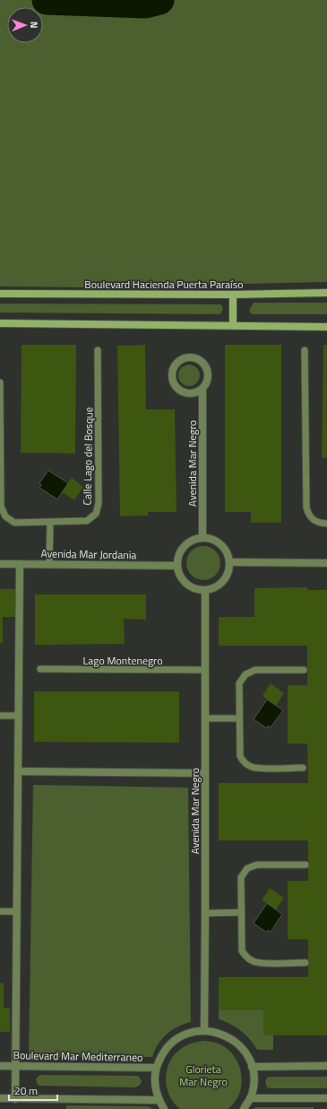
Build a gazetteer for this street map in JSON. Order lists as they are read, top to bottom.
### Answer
{
  "streets": {
    "street": [
      "Boulevard Hacienda Puerta Paraíso",
      "Avenida Mar Negro",
      "Avenida Mar Jordania",
      "Boulevard Mar Mediterraneo"
    ],
    "lane": ["Calle Lago del Bosque", "Lago Montenegro"]
  },
  "crossings": [
    ["Avenida Mar Negro", "Avenida Mar Jordania"],
    ["Avenida Mar Negro", "Lago Montenegro"]
  ],
  "parks": ["Glorieta Mar Negro"],
  "scale_bar": "20 m",
  "north": "right"
}
